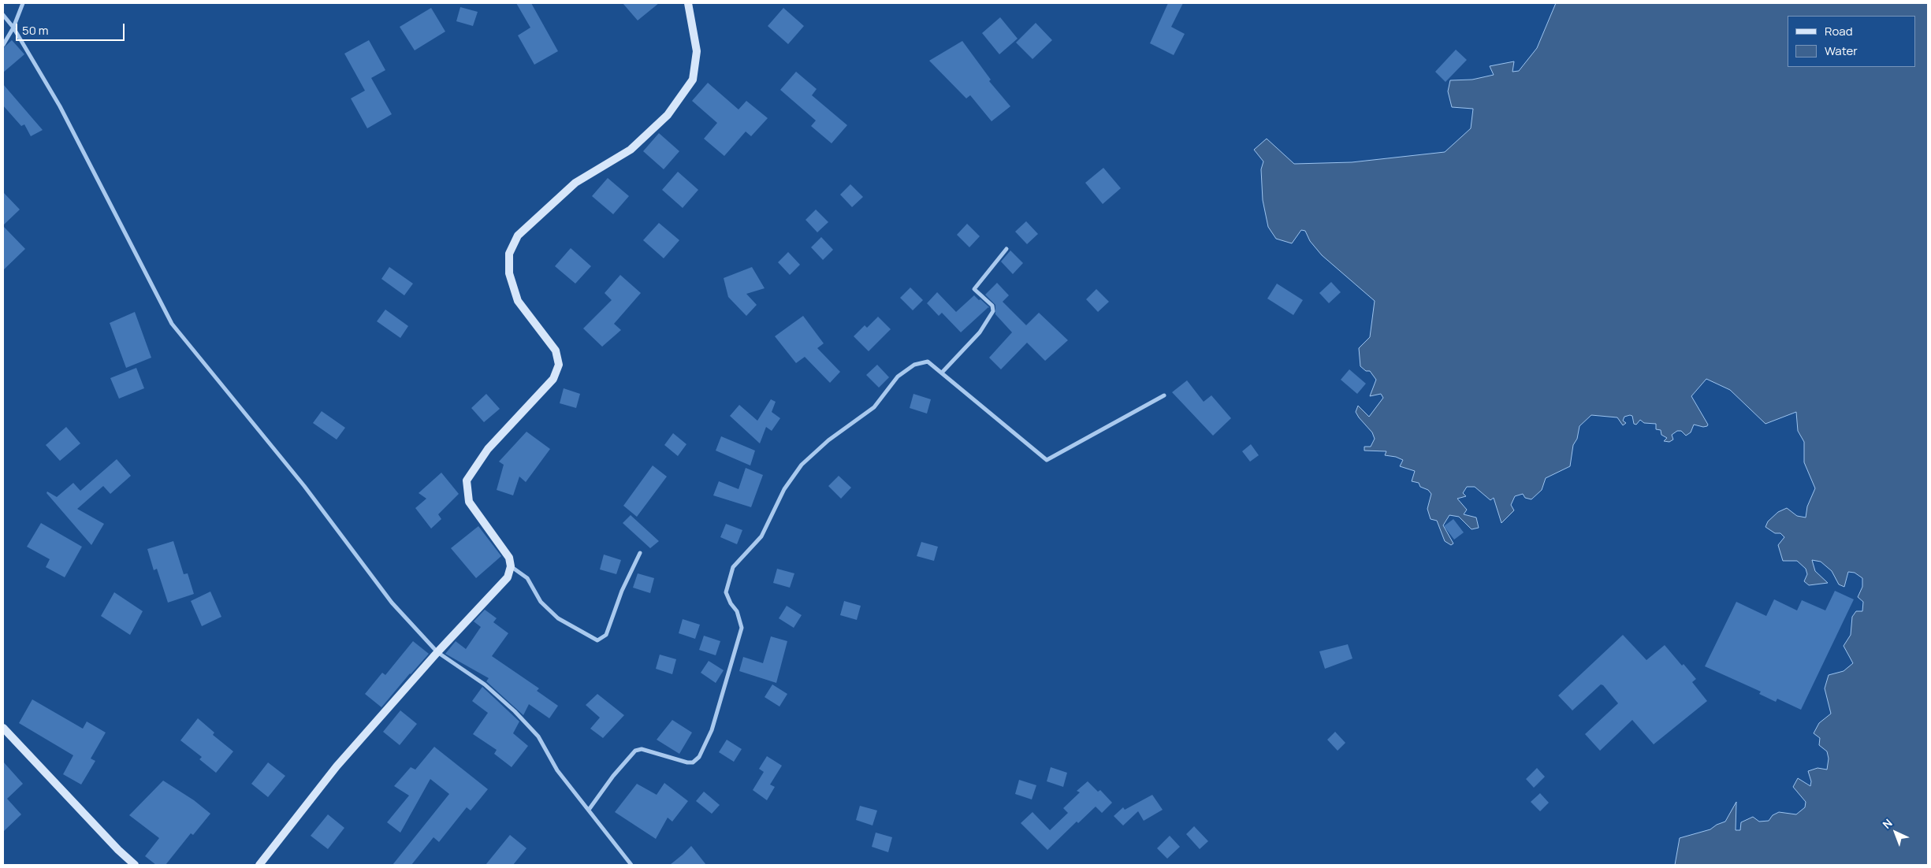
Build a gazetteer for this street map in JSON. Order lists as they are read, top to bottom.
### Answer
{
  "legend": ["Road", "Water"],
  "scale_bar": "50 m",
  "north": "top left"
}
